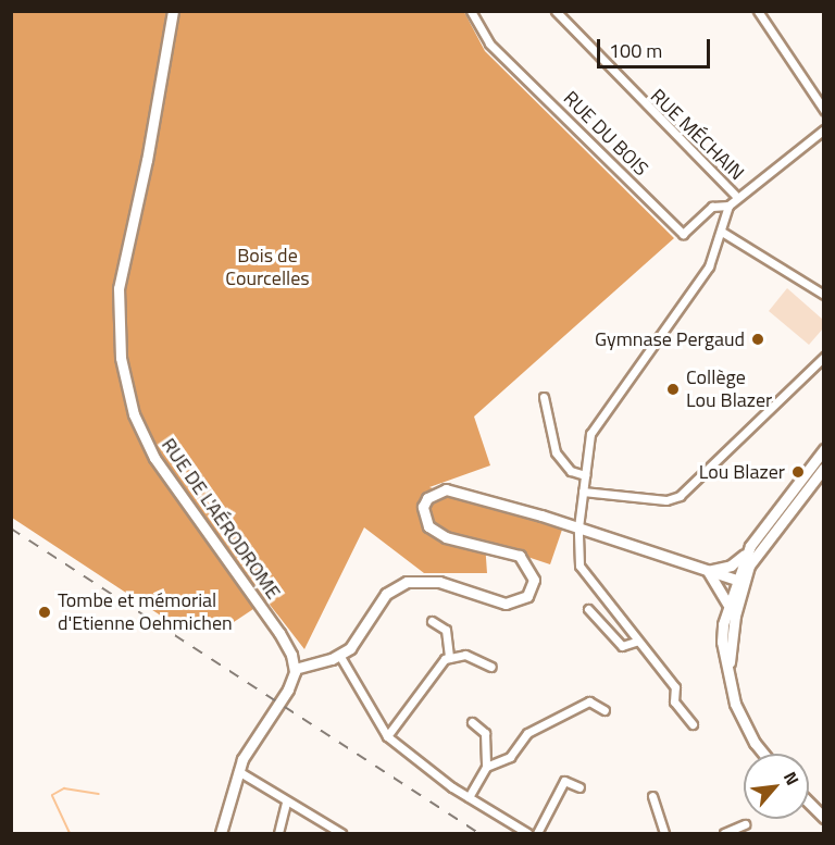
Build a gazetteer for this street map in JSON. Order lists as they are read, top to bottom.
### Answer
{
  "streets": {
    "street": ["RUE DU BOIS", "RUE MÉCHAIN", "RUE DE L'AÉRODROME"]
  },
  "parks": ["Bois de Courcelles"],
  "places": [
    "Gymnase Pergaud",
    "Collège Lou Blazer",
    "Lou Blazer",
    "Tombe et mémorial d'Etienne Oehmichen"
  ],
  "scale_bar": "100 m",
  "north": "top right"
}
